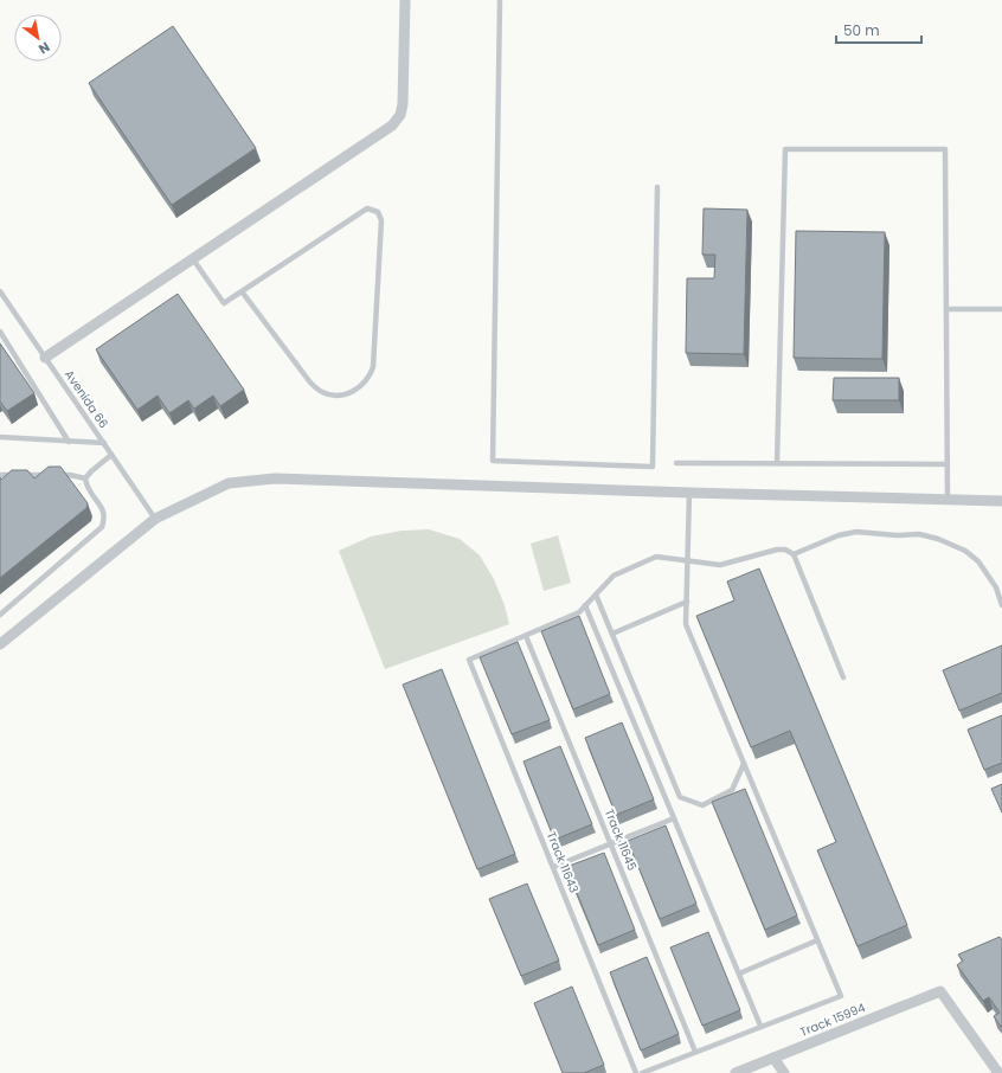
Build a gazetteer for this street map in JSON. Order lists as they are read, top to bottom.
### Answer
{
  "streets": {
    "street": ["Track 15994"],
    "lane": ["Avenida 66", "Track 11645", "Track 11643"]
  },
  "crossings": [
    ["Track 11645", "Track 11643"]
  ],
  "scale_bar": "50 m",
  "north": "bottom right"
}
